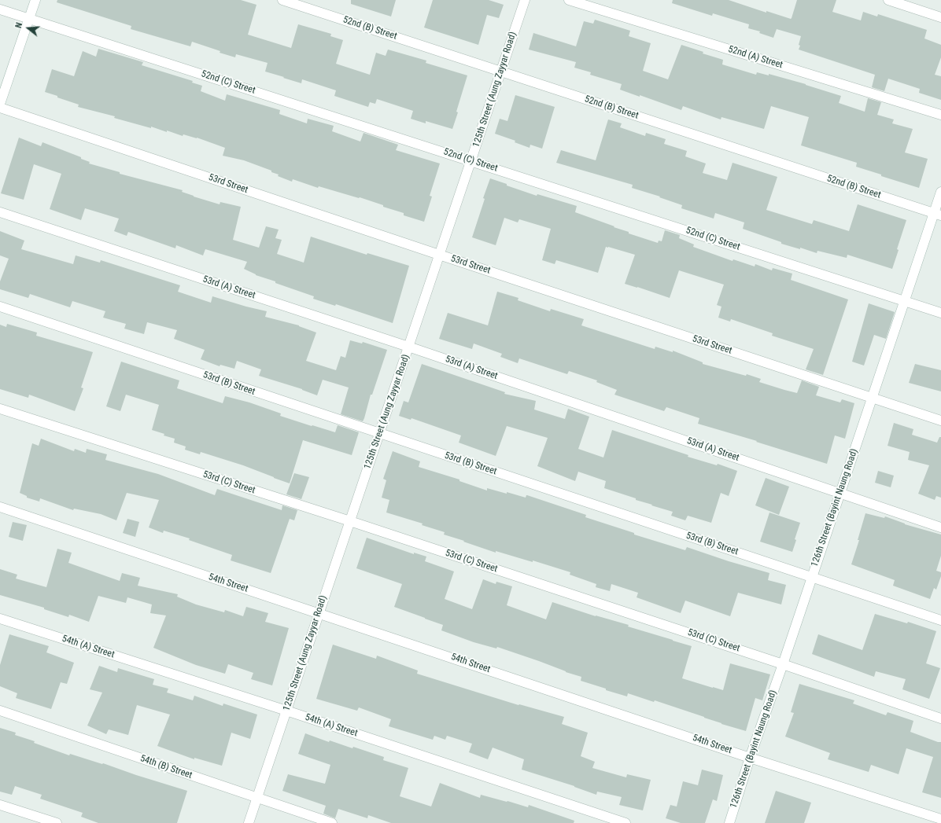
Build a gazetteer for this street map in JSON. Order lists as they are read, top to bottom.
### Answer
{
  "streets": {
    "street": [
      "52nd (B) Street",
      "52nd (A) Street",
      "52nd (C) Street",
      "125th Street (Aung Zayyar Road)",
      "53rd Street",
      "53rd (A) Street",
      "53rd (B) Street",
      "53rd (C) Street",
      "126th Street (Bayint Naung Road)",
      "54th Street",
      "54th (A) Street",
      "54th (B) Street"
    ]
  },
  "crossings": [
    ["52nd (B) Street", "125th Street (Aung Zayyar Road)"],
    ["52nd (B) Street", "126th Street (Bayint Naung Road)"],
    ["52nd (C) Street", "125th Street (Aung Zayyar Road)"],
    ["52nd (C) Street", "126th Street (Bayint Naung Road)"],
    ["125th Street (Aung Zayyar Road)", "53rd Street"],
    ["125th Street (Aung Zayyar Road)", "53rd (A) Street"],
    ["125th Street (Aung Zayyar Road)", "53rd (B) Street"],
    ["125th Street (Aung Zayyar Road)", "53rd (C) Street"],
    ["125th Street (Aung Zayyar Road)", "54th Street"],
    ["125th Street (Aung Zayyar Road)", "54th (A) Street"],
    ["125th Street (Aung Zayyar Road)", "54th (B) Street"],
    ["53rd Street", "126th Street (Bayint Naung Road)"],
    ["53rd (A) Street", "126th Street (Bayint Naung Road)"],
    ["53rd (B) Street", "126th Street (Bayint Naung Road)"],
    ["53rd (C) Street", "126th Street (Bayint Naung Road)"],
    ["126th Street (Bayint Naung Road)", "54th Street"]
  ],
  "north": "left"
}
